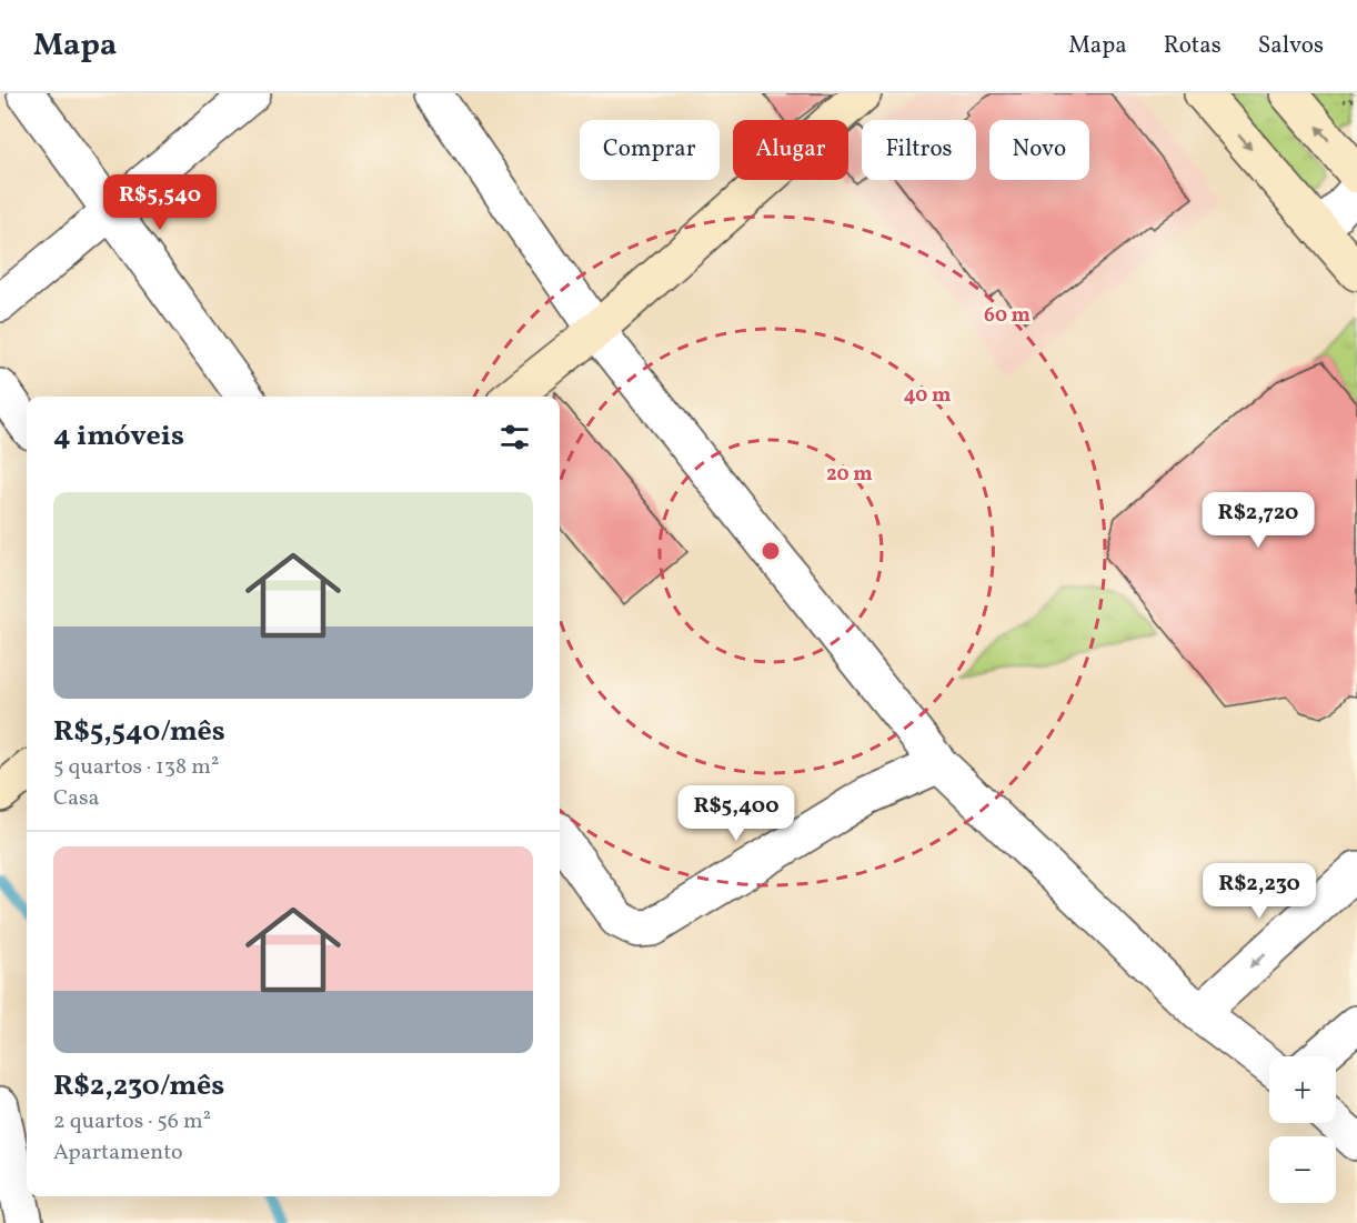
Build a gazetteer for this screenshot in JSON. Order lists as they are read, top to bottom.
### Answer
{
  "page": {
    "header": "Mapa",
    "nav": ["Mapa", "Rotas", "Salvos"],
    "chip": [
      "Comprar",
      "Alugar",
      "Filtros",
      "Novo"
    ],
    "price": [
      "R$5,540",
      "R$2,720",
      "R$5,400",
      "R$2,230"
    ],
    "heading": "4 imóveis",
    "list": [
      {
        "name": "R$5,540/mês",
        "note": "5 quartos · 138 m² · Casa"
      },
      {
        "name": "R$2,230/mês",
        "note": "2 quartos · 56 m² · Apartamento"
      }
    ],
    "map_buttons": ["+", "−"]
  },
  "rings": ["60 m", "40 m", "20 m"]
}
